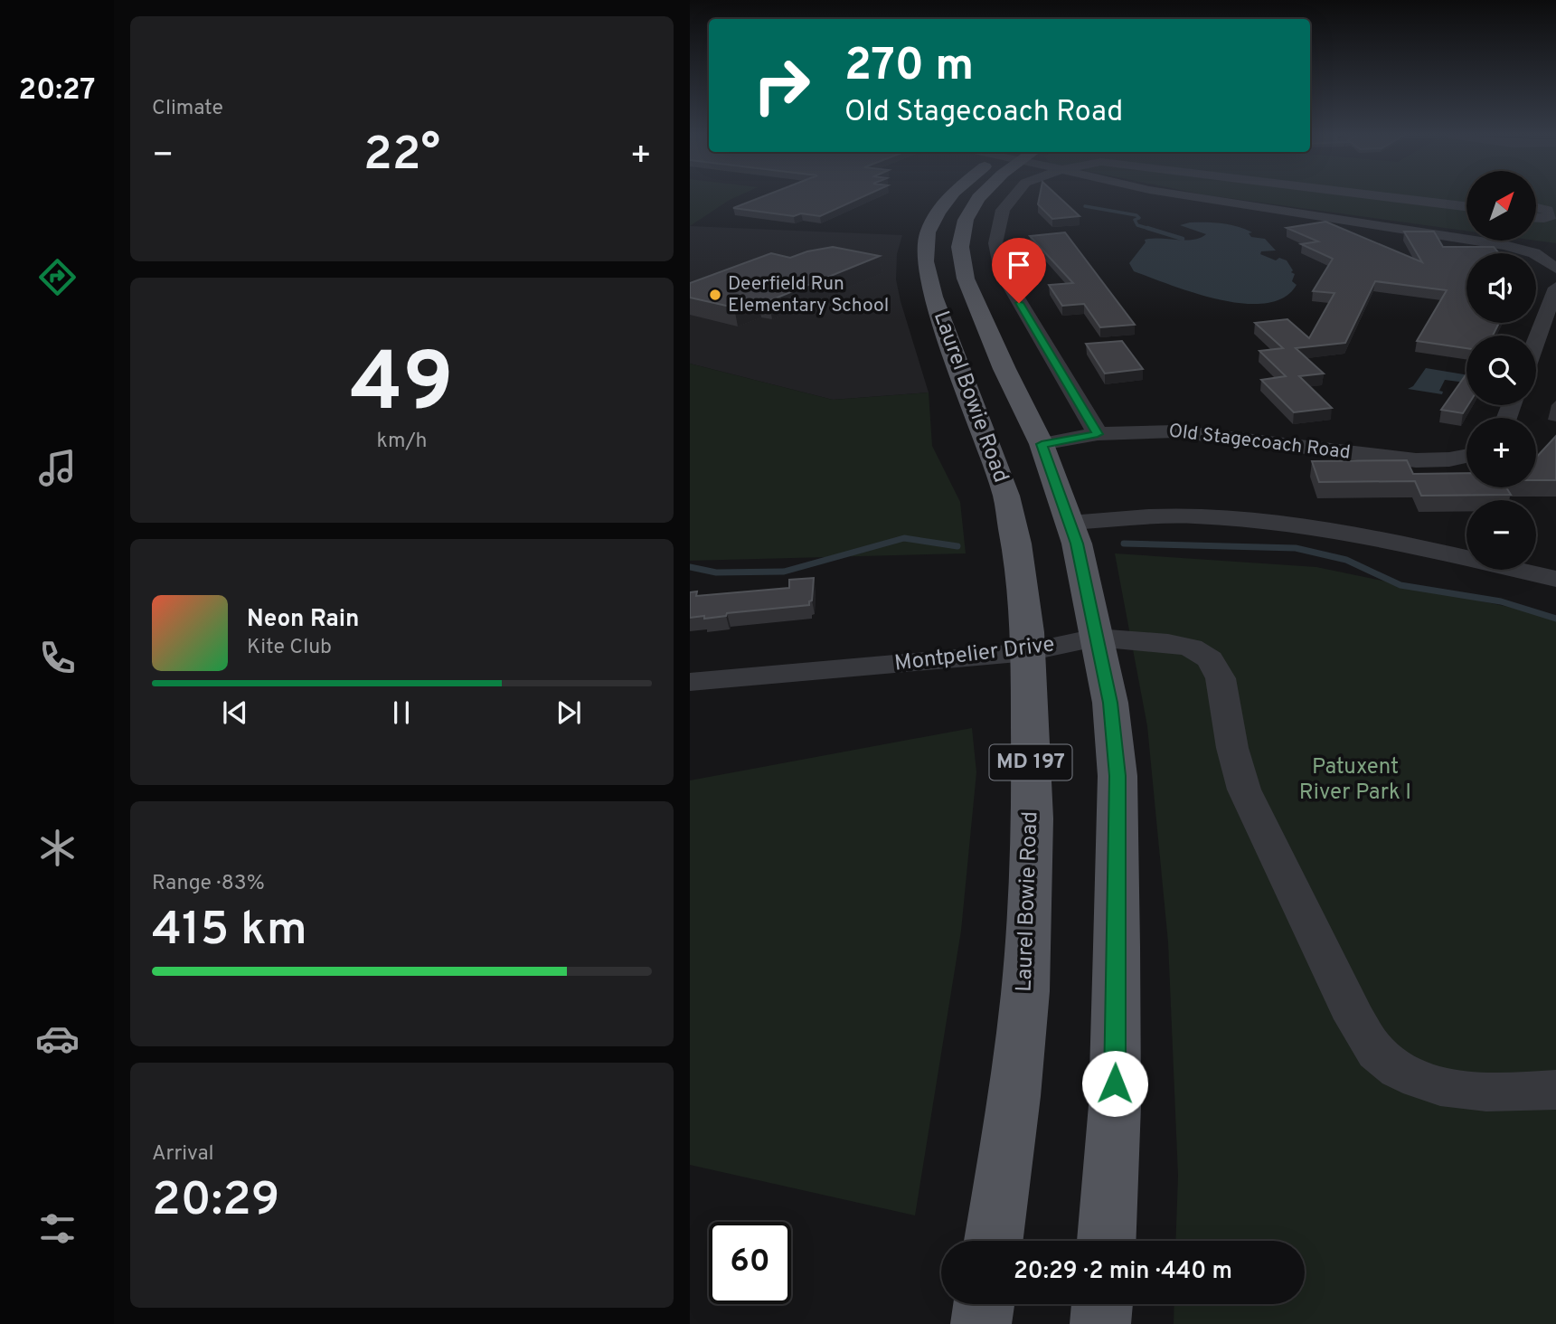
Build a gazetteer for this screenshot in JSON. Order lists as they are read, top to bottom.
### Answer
{
  "streets": {
    "main road": ["Laurel Bowie Road", "MD 197"],
    "street": ["Old Stagecoach Road", "Montpelier Drive"]
  },
  "crossings": [
    ["Laurel Bowie Road", "Old Stagecoach Road"],
    ["Laurel Bowie Road", "Montpelier Drive"]
  ],
  "parks": ["Patuxent River Park I"],
  "places": ["Deerfield Run Elementary School"],
  "north": "top right",
  "page": {
    "tabs": "20:27",
    "tile": [
      "Climate",
      ["49", "km/h"],
      ["Range · 83%", "415 km"],
      ["Arrival", "20:29"]
    ],
    "turn": ["270 m", "Old Stagecoach Road"],
    "heat": ["−", "22°", "+"],
    "map_buttons": ["+", "−"],
    "song": ["Neon Rain", "Kite Club"],
    "limit": "60",
    "trip": "20:29 · 2 min · 440 m"
  }
}
